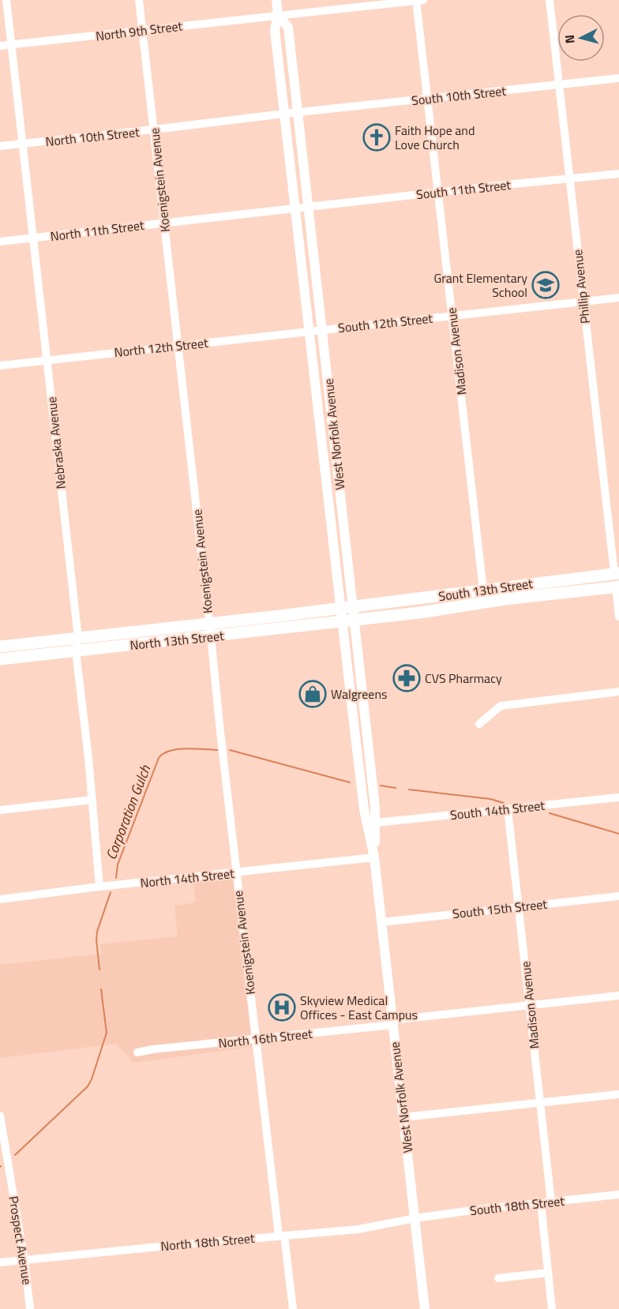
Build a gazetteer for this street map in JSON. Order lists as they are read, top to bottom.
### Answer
{
  "streets": {
    "highway": ["South 13th Street", "North 13th Street"],
    "main road": ["West Norfolk Avenue"],
    "street": [
      "North 9th Street",
      "South 10th Street",
      "North 10th Street",
      "Koenigstein Avenue",
      "South 11th Street",
      "North 11th Street",
      "Phillip Avenue",
      "South 12th Street",
      "North 12th Street",
      "Madison Avenue",
      "Nebraska Avenue",
      "South 14th Street",
      "North 14th Street",
      "South 15th Street",
      "North 16th Street",
      "South 18th Street",
      "Prospect Avenue",
      "North 18th Street"
    ]
  },
  "crossings": [
    ["North 9th Street", "Koenigstein Avenue"],
    ["North 9th Street", "Madison Avenue"],
    ["North 9th Street", "West Norfolk Avenue"],
    ["North 9th Street", "Nebraska Avenue"],
    ["South 10th Street", "North 10th Street"],
    ["South 10th Street", "Phillip Avenue"],
    ["South 10th Street", "Madison Avenue"],
    ["South 10th Street", "West Norfolk Avenue"],
    ["North 10th Street", "Koenigstein Avenue"],
    ["North 10th Street", "West Norfolk Avenue"],
    ["North 10th Street", "Nebraska Avenue"],
    ["Koenigstein Avenue", "North 11th Street"],
    ["Koenigstein Avenue", "North 12th Street"],
    ["Koenigstein Avenue", "North 13th Street"],
    ["Koenigstein Avenue", "North 14th Street"],
    ["Koenigstein Avenue", "North 16th Street"],
    ["Koenigstein Avenue", "North 18th Street"],
    ["South 11th Street", "North 11th Street"],
    ["South 11th Street", "Phillip Avenue"],
    ["South 11th Street", "Madison Avenue"],
    ["South 11th Street", "West Norfolk Avenue"],
    ["North 11th Street", "West Norfolk Avenue"],
    ["North 11th Street", "Nebraska Avenue"],
    ["Phillip Avenue", "South 12th Street"],
    ["Phillip Avenue", "South 13th Street"],
    ["South 12th Street", "North 12th Street"],
    ["South 12th Street", "Madison Avenue"],
    ["South 12th Street", "West Norfolk Avenue"],
    ["North 12th Street", "West Norfolk Avenue"],
    ["North 12th Street", "Nebraska Avenue"],
    ["Madison Avenue", "South 13th Street"],
    ["Madison Avenue", "South 14th Street"],
    ["Madison Avenue", "South 15th Street"],
    ["Madison Avenue", "North 16th Street"],
    ["Madison Avenue", "South 18th Street"],
    ["West Norfolk Avenue", "South 13th Street"],
    ["West Norfolk Avenue", "North 13th Street"],
    ["West Norfolk Avenue", "South 14th Street"],
    ["West Norfolk Avenue", "North 14th Street"],
    ["West Norfolk Avenue", "South 15th Street"],
    ["West Norfolk Avenue", "North 16th Street"],
    ["West Norfolk Avenue", "South 18th Street"],
    ["West Norfolk Avenue", "North 18th Street"],
    ["Nebraska Avenue", "North 13th Street"],
    ["Nebraska Avenue", "North 14th Street"],
    ["South 13th Street", "North 13th Street"],
    ["South 18th Street", "North 18th Street"],
    ["Prospect Avenue", "North 18th Street"]
  ],
  "water": ["Corporation Gulch"],
  "places": {
    "church": ["Faith Hope and Love Church"],
    "school or university": ["Grant Elementary School"],
    "pharmacy": ["CVS Pharmacy"],
    "shop": ["Walgreens"],
    "hospital": ["Skyview Medical Offices - East Campus"]
  },
  "north": "left"
}
